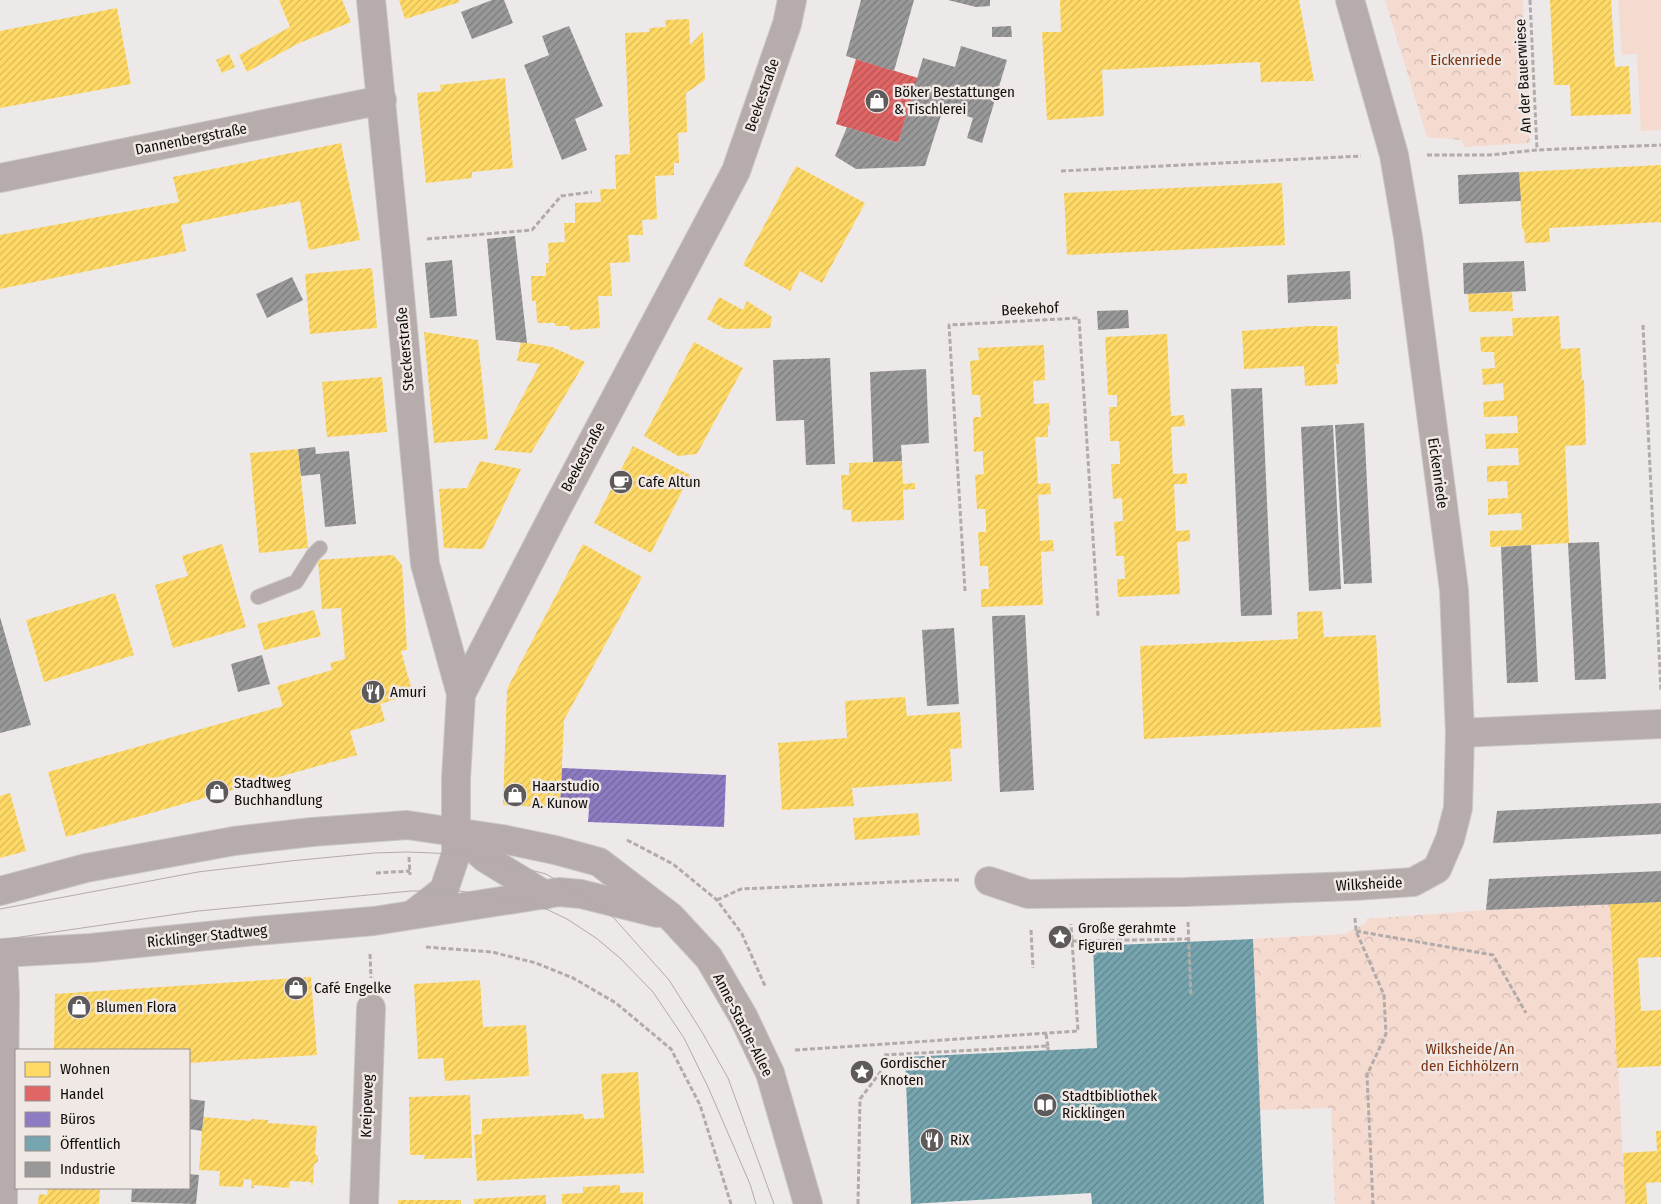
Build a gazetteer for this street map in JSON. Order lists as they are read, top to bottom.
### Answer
{
  "streets": {
    "street": [
      "Beekestraße",
      "Dannenbergstraße",
      "Steckerstraße",
      "Eickenriede",
      "Wilksheide",
      "Ricklinger Stadtweg",
      "Anne-Stache-Allee",
      "Kreipeweg"
    ],
    "path": ["An der Bauerwiese", "Beekehof"]
  },
  "crossings": [
    ["Beekestraße", "Steckerstraße"],
    ["Beekestraße", "Ricklinger Stadtweg"],
    ["Beekestraße", "Anne-Stache-Allee"],
    ["Dannenbergstraße", "Steckerstraße"],
    ["Eickenriede", "Wilksheide"]
  ],
  "parks": ["Eickenriede", "Wilksheide/An den Eichhölzern"],
  "places": {
    "shop": [
      "Böker Bestattungen & Tischlerei",
      "Stadtweg Buchhandlung",
      "Haarstudio A. Kunow",
      "Café Engelke",
      "Blumen Flora"
    ],
    "cafe": ["Cafe Altun"],
    "restaurant": ["Amuri", "RiX"],
    "place": ["Große gerahmte Figuren", "Gordischer Knoten"],
    "library": ["Stadtbibliothek Ricklingen"]
  },
  "legend": [
    "Wohnen",
    "Handel",
    "Büros",
    "Öffentlich",
    "Industrie"
  ]
}
